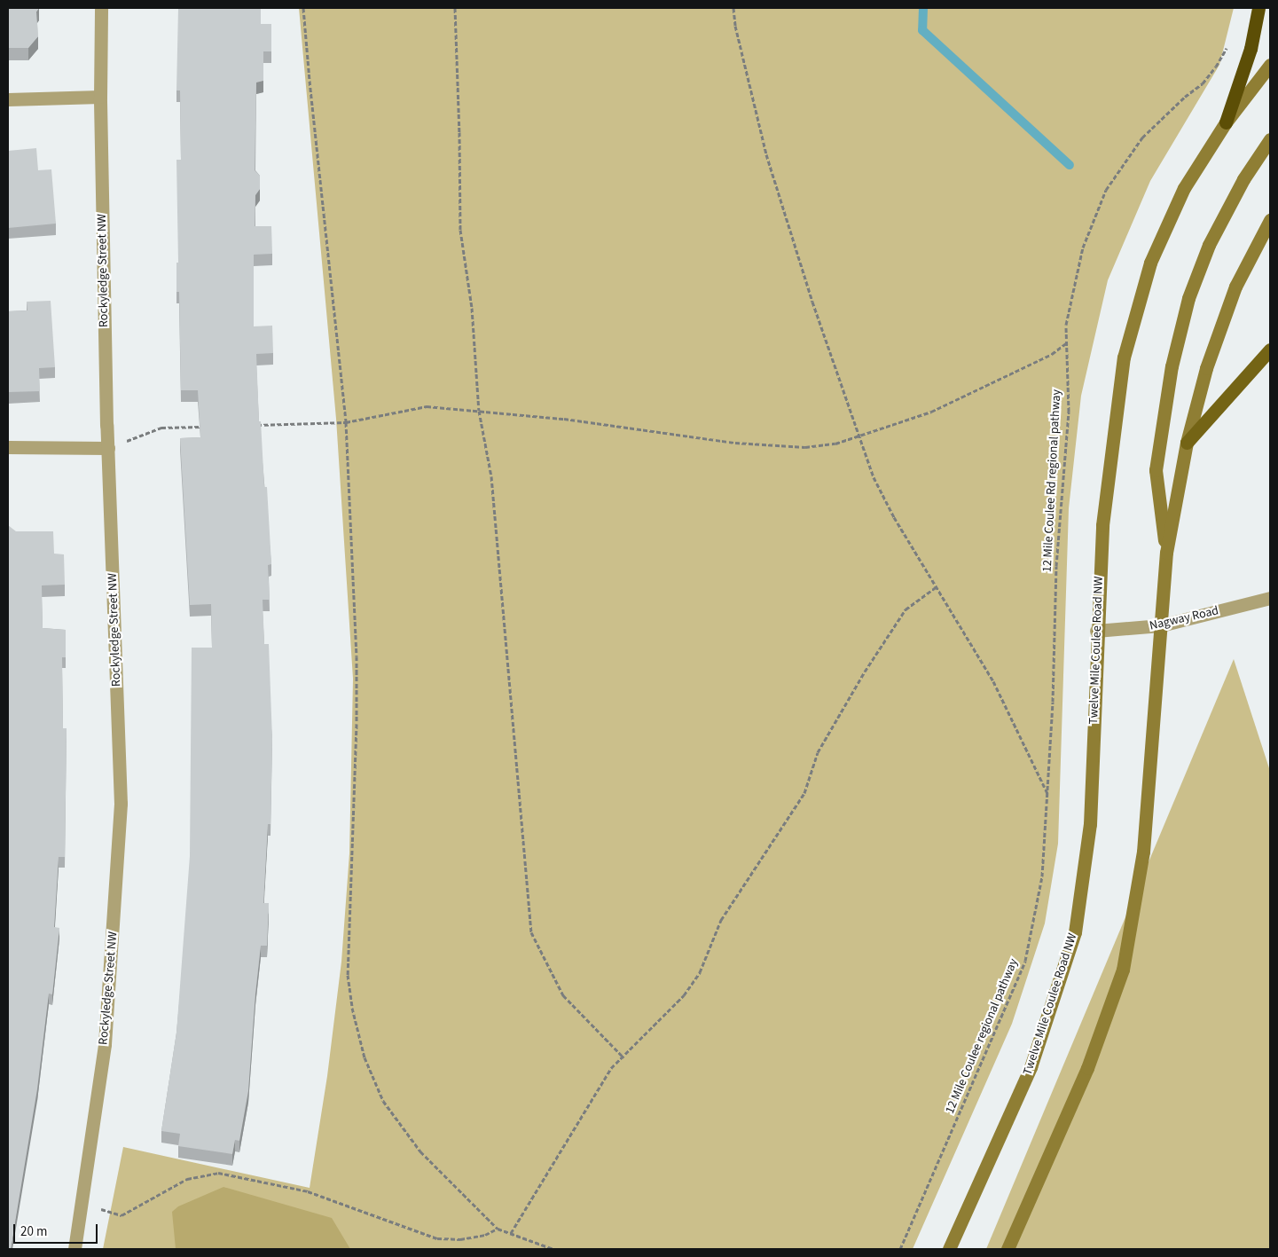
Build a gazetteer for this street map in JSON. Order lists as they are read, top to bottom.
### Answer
{
  "streets": {
    "main road": ["Twelve Mile Coulee Road NW"],
    "street": ["Rockyledge Street NW", "Nagway Road"],
    "path": ["12 Mile Coulee Rd regional pathway", "12 Mile Coulee regional pathway"]
  },
  "crossings": [
    ["12 Mile Coulee Rd regional pathway", "12 Mile Coulee regional pathway"],
    ["Nagway Road", "Twelve Mile Coulee Road NW"]
  ],
  "scale_bar": "20 m"
}
